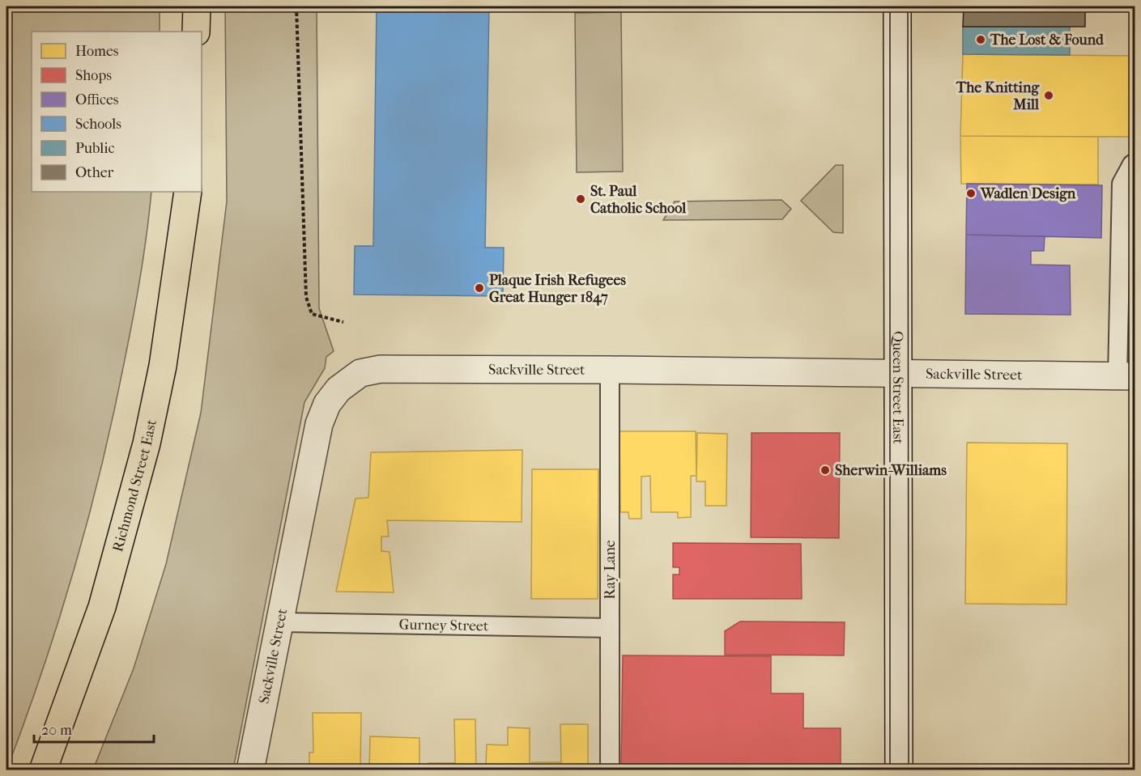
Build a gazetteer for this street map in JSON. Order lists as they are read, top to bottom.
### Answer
{
  "streets": {
    "highway": ["Richmond Street East"],
    "street": ["Sackville Street", "Queen Street East"],
    "lane": ["Ray Lane", "Gurney Street"]
  },
  "crossings": [
    ["Sackville Street", "Queen Street East"],
    ["Sackville Street", "Ray Lane"],
    ["Sackville Street", "Gurney Street"],
    ["Ray Lane", "Gurney Street"]
  ],
  "places": [
    "The Lost & Found",
    "The Knitting Mill",
    "Wadlen Design",
    "St. Paul Catholic School",
    "Plaque Irish Refugees Great Hunger 1847",
    "Sherwin-Williams"
  ],
  "legend": [
    "Homes",
    "Shops",
    "Offices",
    "Schools",
    "Public",
    "Other"
  ],
  "scale_bar": "20 m"
}
